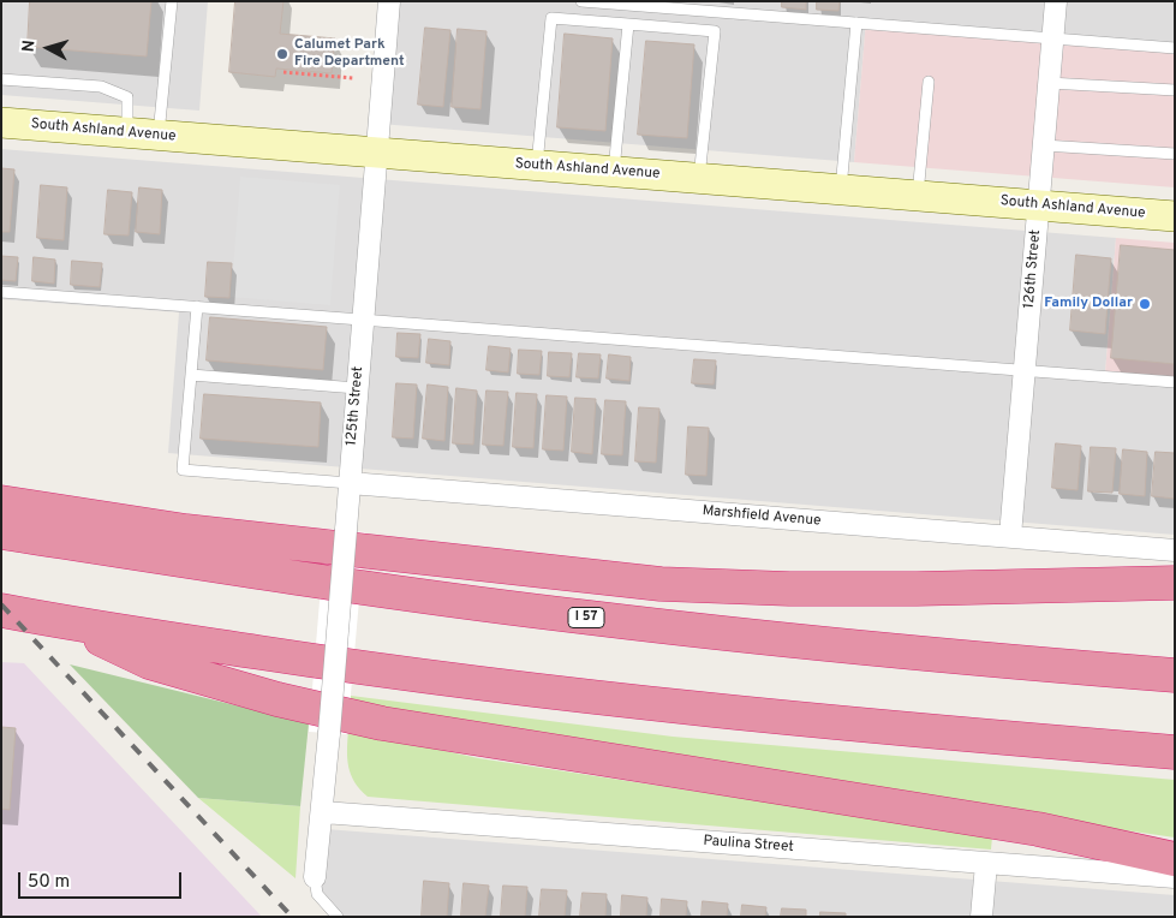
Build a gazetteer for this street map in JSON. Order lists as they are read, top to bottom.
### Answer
{
  "streets": {
    "highway": ["I 57"],
    "main road": ["South Ashland Avenue"],
    "street": [
      "126th Street",
      "125th Street",
      "Marshfield Avenue",
      "Paulina Street"
    ]
  },
  "crossings": [
    ["South Ashland Avenue", "126th Street"],
    ["South Ashland Avenue", "125th Street"],
    ["126th Street", "Marshfield Avenue"],
    ["125th Street", "Marshfield Avenue"],
    ["125th Street", "Paulina Street"]
  ],
  "places": ["Calumet Park Fire Department", "Family Dollar"],
  "scale_bar": "50 m",
  "north": "left"
}
